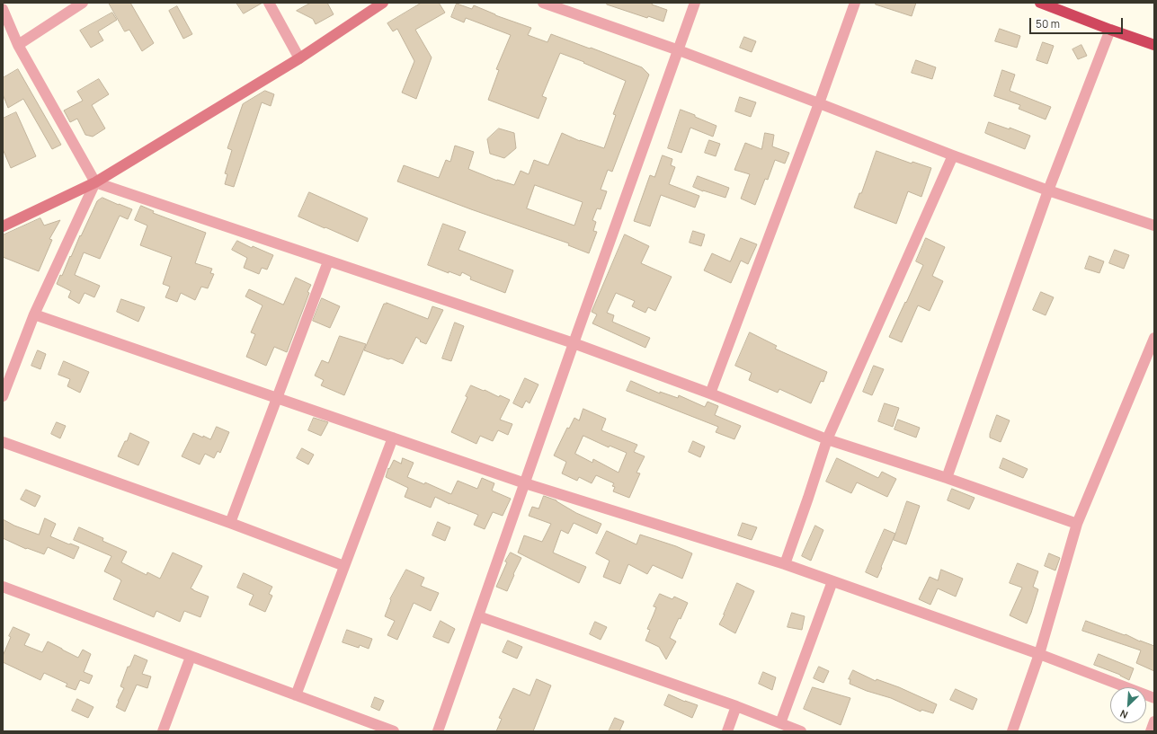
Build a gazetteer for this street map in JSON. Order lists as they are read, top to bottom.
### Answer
{
  "scale_bar": "50 m",
  "north": "bottom left"
}
